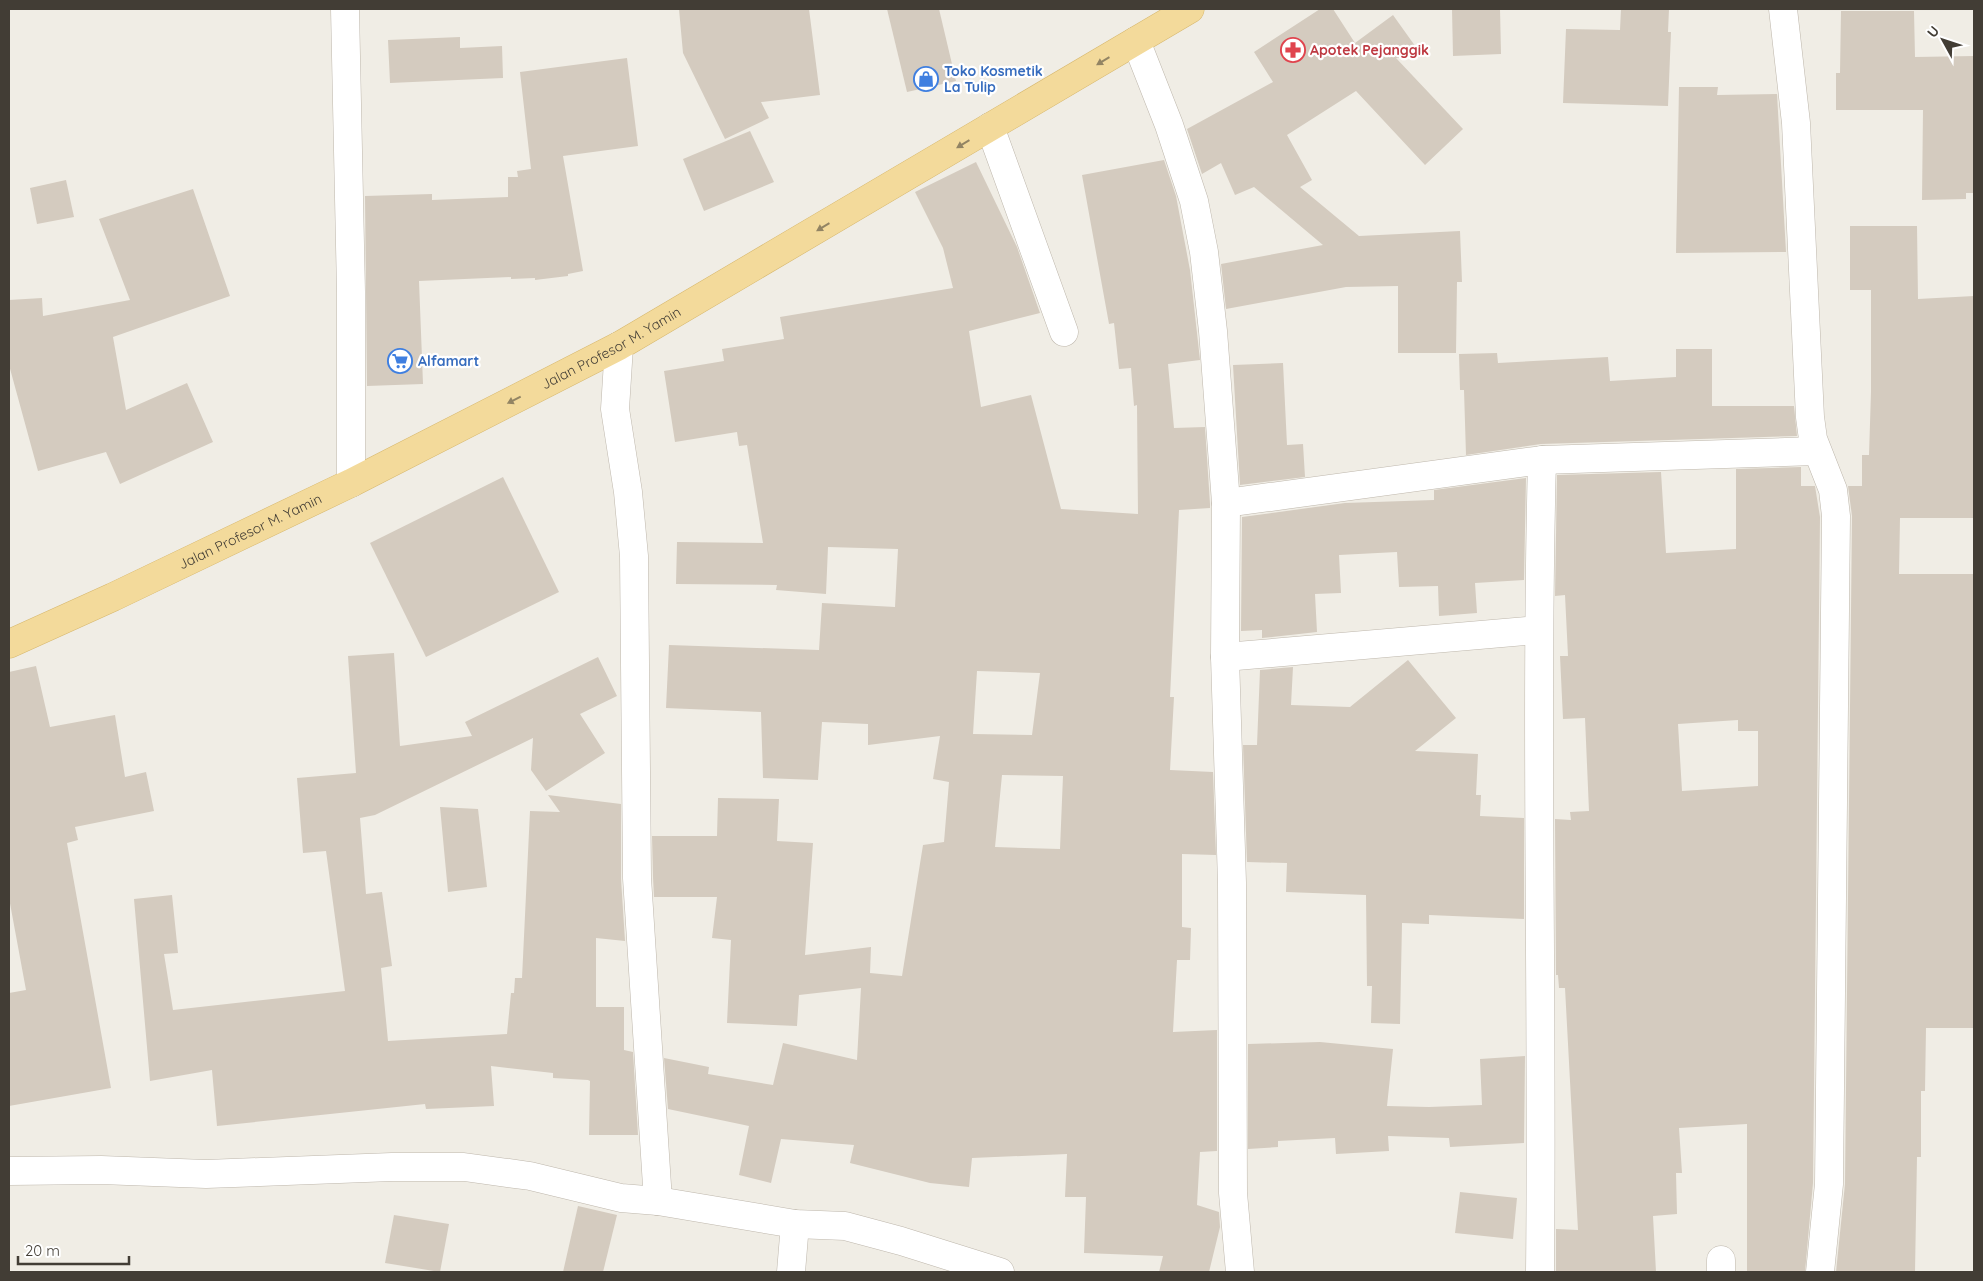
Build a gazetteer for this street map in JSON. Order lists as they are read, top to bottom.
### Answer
{
  "streets": {
    "main road": ["Jalan Profesor M. Yamin"]
  },
  "one_way": ["Jalan Profesor M. Yamin"],
  "places": {
    "pharmacy": ["Apotek Pejanggik"],
    "shop": ["Toko Kosmetik La Tulip"],
    "supermarket": ["Alfamart"]
  },
  "scale_bar": "20 m",
  "north": "top left"
}
